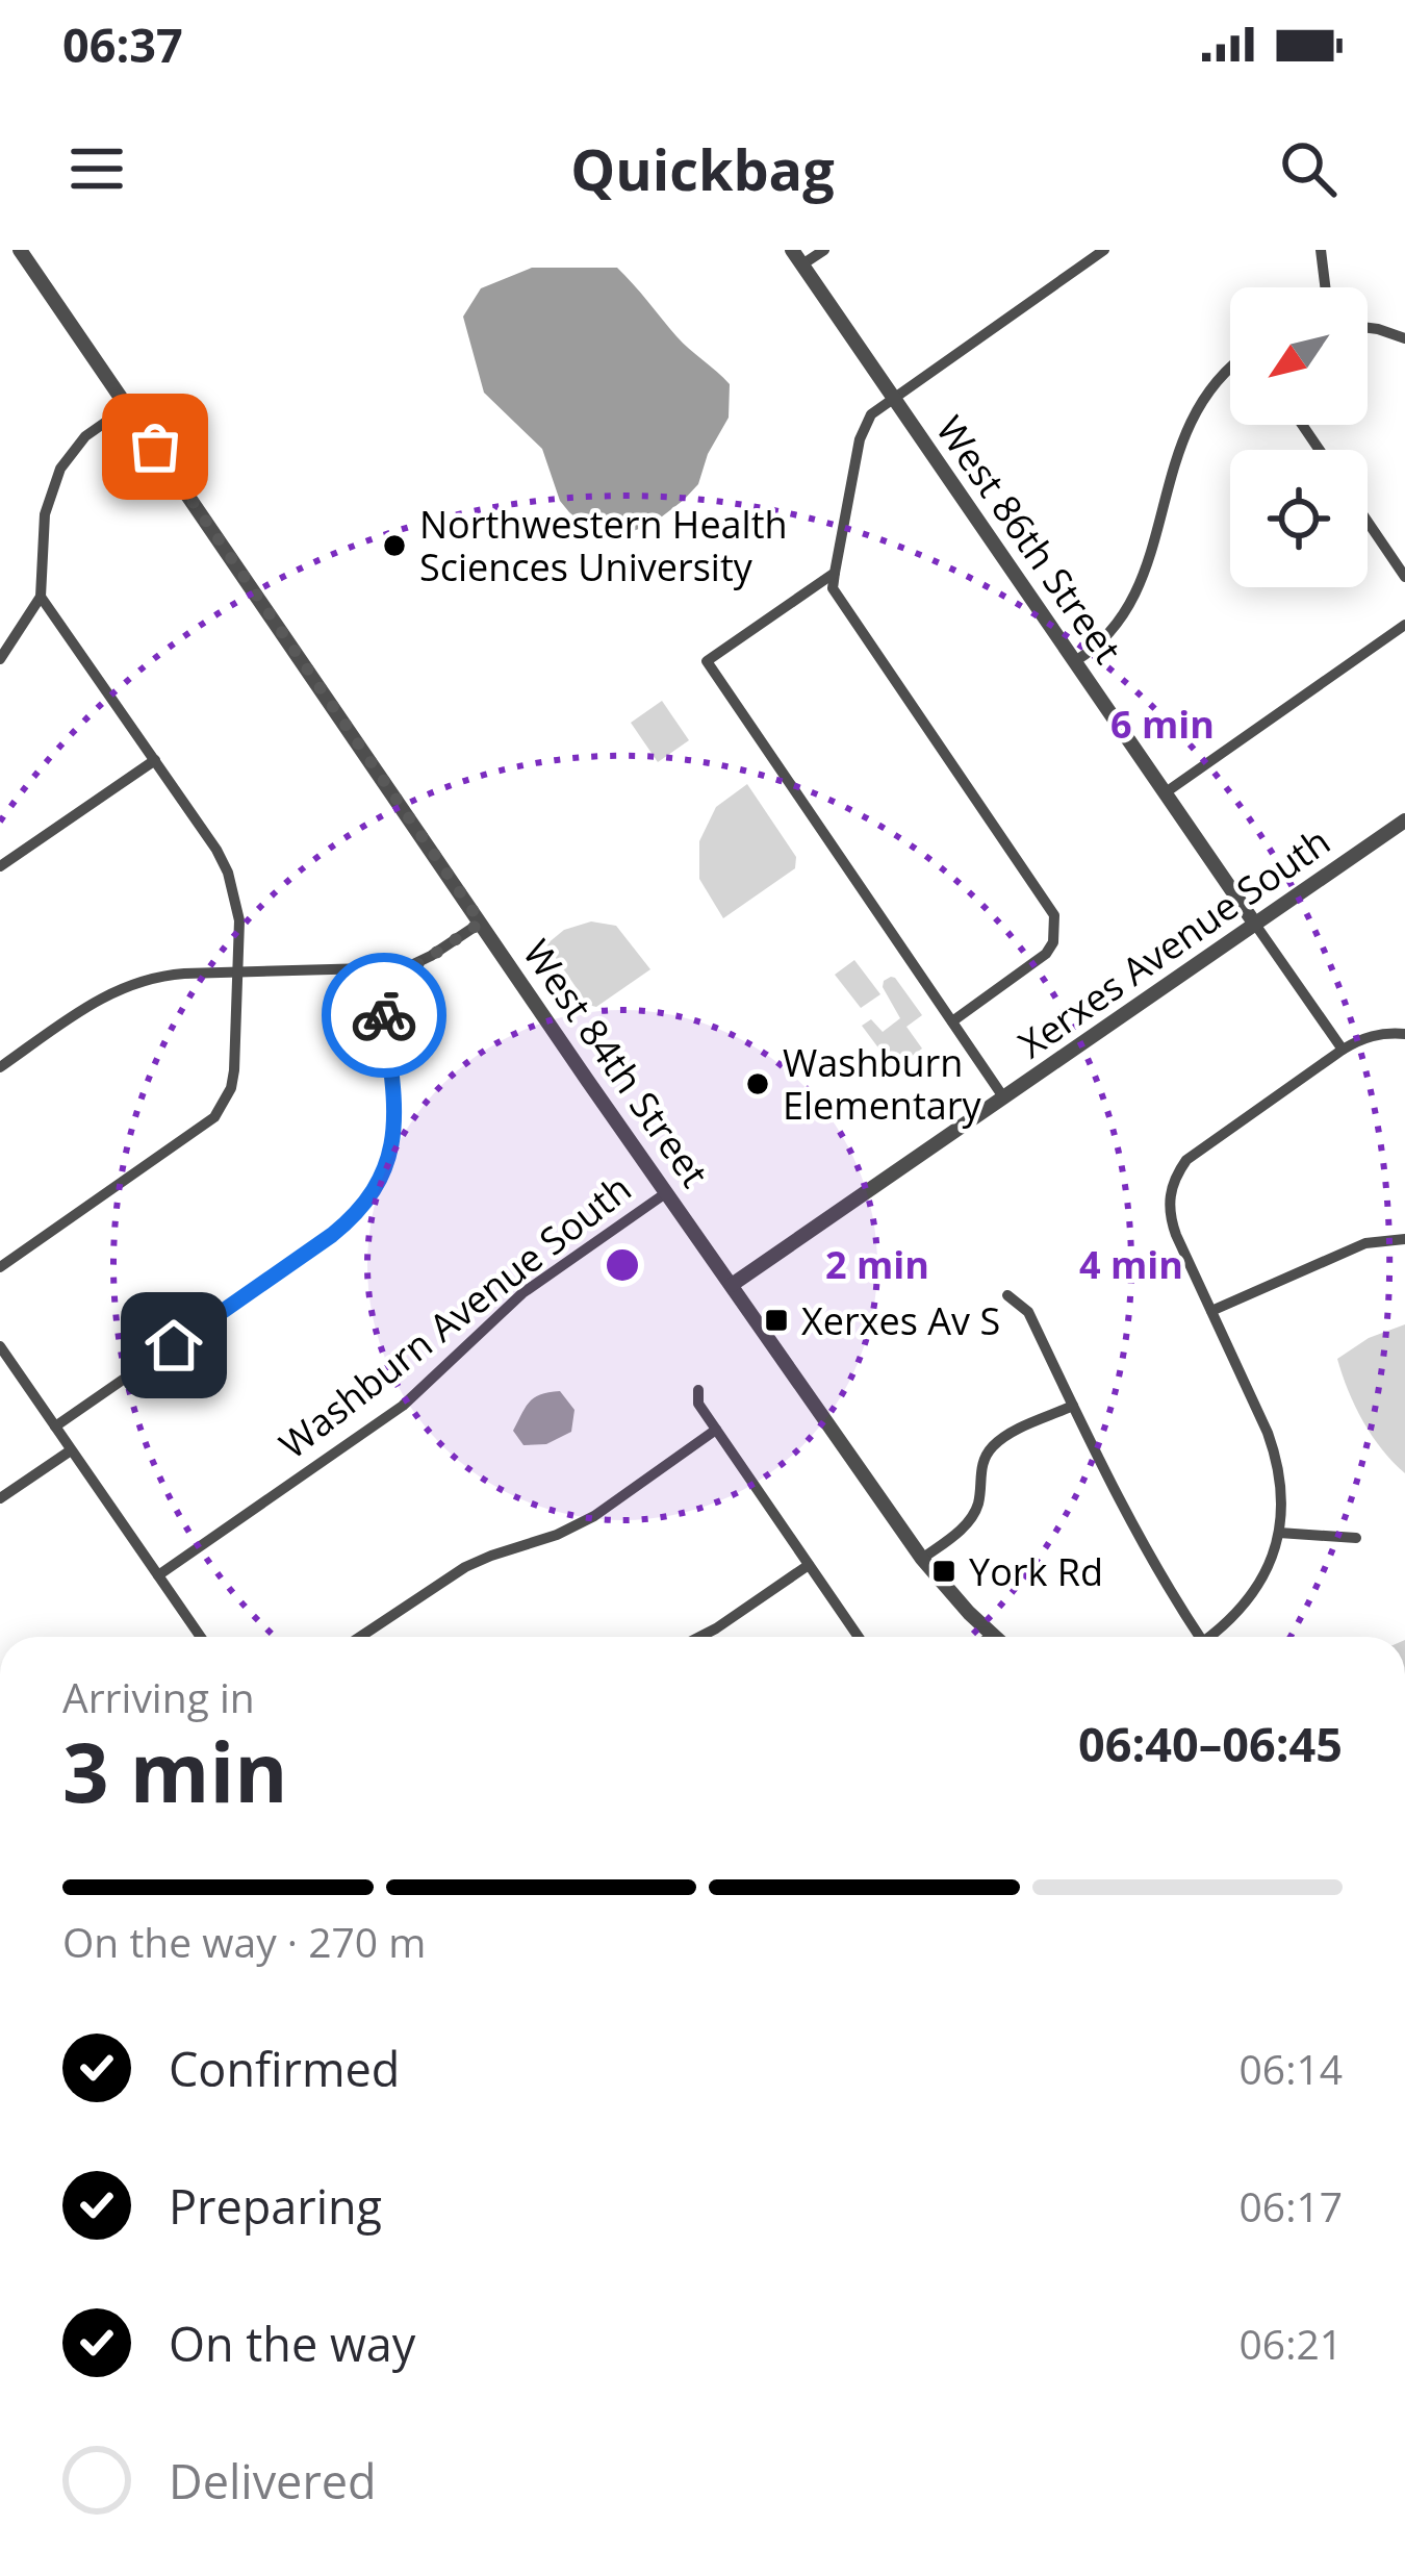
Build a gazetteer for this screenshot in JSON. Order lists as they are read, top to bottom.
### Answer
{
  "streets": {
    "street": [
      "West 86th Street",
      "Xerxes Avenue South",
      "West 84th Street",
      "Washburn Avenue South"
    ]
  },
  "crossings": [
    ["West 86th Street", "Xerxes Avenue South"],
    ["Xerxes Avenue South", "West 84th Street"],
    ["West 84th Street", "Washburn Avenue South"]
  ],
  "places": {
    "other": ["Northwestern Health Sciences University", "Washburn Elementary"],
    "transit": ["Xerxes Av S", "York Rd"]
  },
  "north": "bottom left",
  "page": {
    "status": "06:37",
    "header": "Quickbag",
    "heading": ["3 min", "Arriving in", "06:40–06:45"],
    "bar": "On the way · 270 m",
    "list": [
      ["Confirmed", "06:14"],
      ["Preparing", "06:17"],
      ["On the way", "06:21"],
      "Delivered"
    ]
  },
  "rings": ["6 min", "2 min", "4 min"]
}
